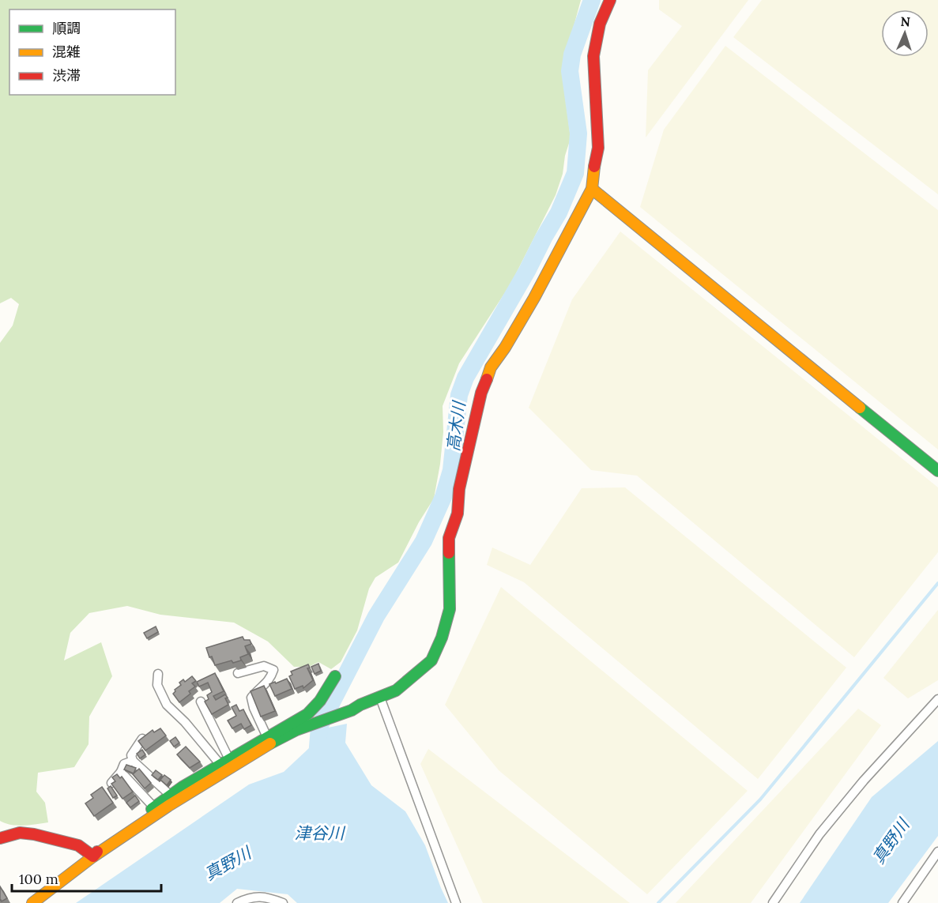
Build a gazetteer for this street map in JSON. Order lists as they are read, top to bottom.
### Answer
{
  "water": ["高木川", "津谷川", "真野川"],
  "legend": ["順調", "混雑", "渋滞"],
  "scale_bar": "100 m",
  "north": "top"
}
